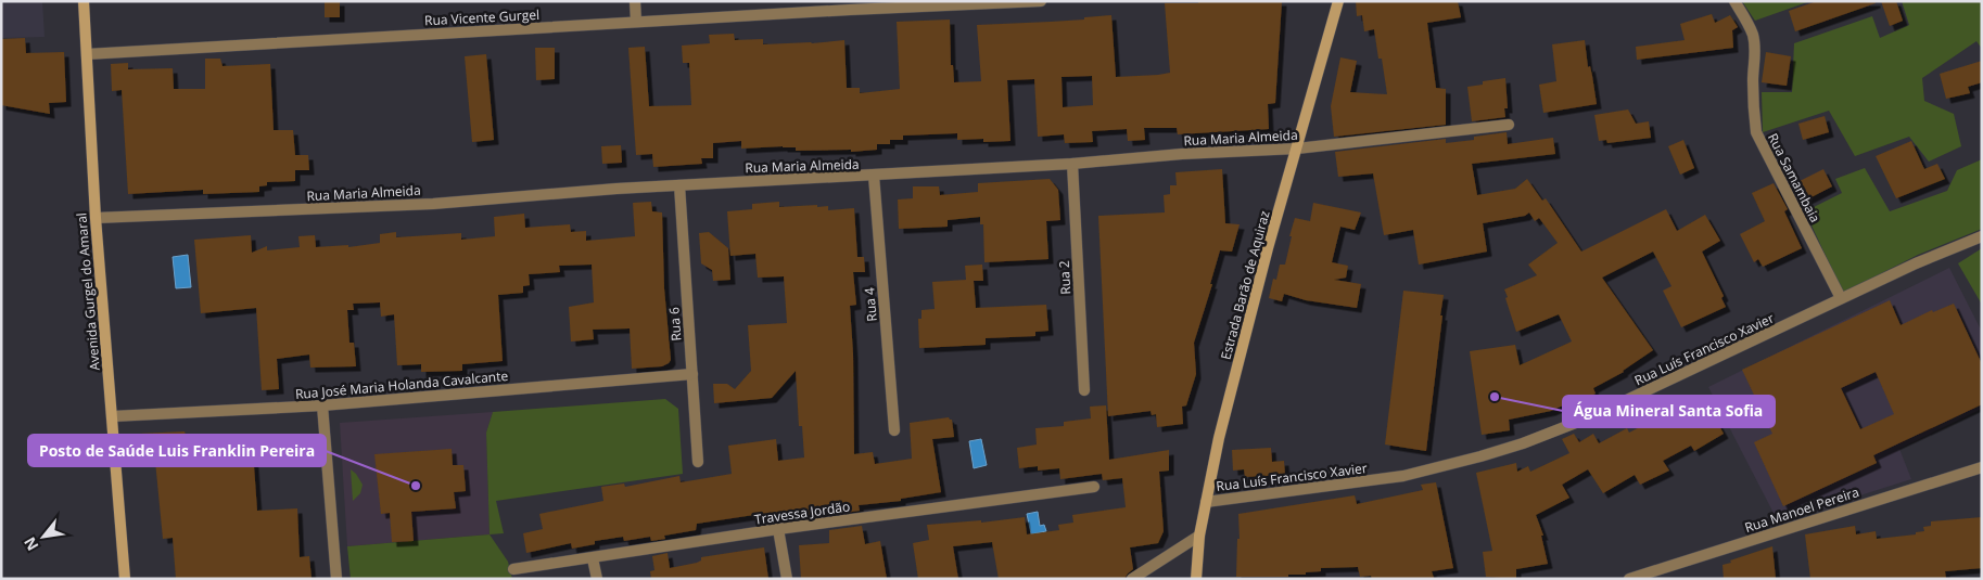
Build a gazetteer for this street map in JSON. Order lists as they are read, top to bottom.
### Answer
{
  "streets": {
    "street": [
      "Rua Vicente Gurgel",
      "Rua Maria Almeida",
      "Rua Samambaia",
      "Rua 2",
      "Estrada Barão de Aquiraz",
      "Avenida Gurgel do Amaral",
      "Rua 4",
      "Rua 6",
      "Rua Luís Francisco Xavier",
      "Rua José Maria Holanda Cavalcante",
      "Rua Manoel Pereira",
      "Travessa Jordão"
    ]
  },
  "crossings": [
    ["Rua Vicente Gurgel", "Avenida Gurgel do Amaral"],
    ["Rua Maria Almeida", "Rua 2"],
    ["Rua Maria Almeida", "Estrada Barão de Aquiraz"],
    ["Rua Maria Almeida", "Avenida Gurgel do Amaral"],
    ["Rua Maria Almeida", "Rua 4"],
    ["Rua Maria Almeida", "Rua 6"],
    ["Rua Samambaia", "Rua Luís Francisco Xavier"],
    ["Estrada Barão de Aquiraz", "Rua Luís Francisco Xavier"],
    ["Avenida Gurgel do Amaral", "Rua José Maria Holanda Cavalcante"],
    ["Rua 6", "Rua José Maria Holanda Cavalcante"]
  ],
  "places": ["Água Mineral Santa Sofia", "Posto de Saúde Luis Franklin Pereira"],
  "north": "bottom left"
}
